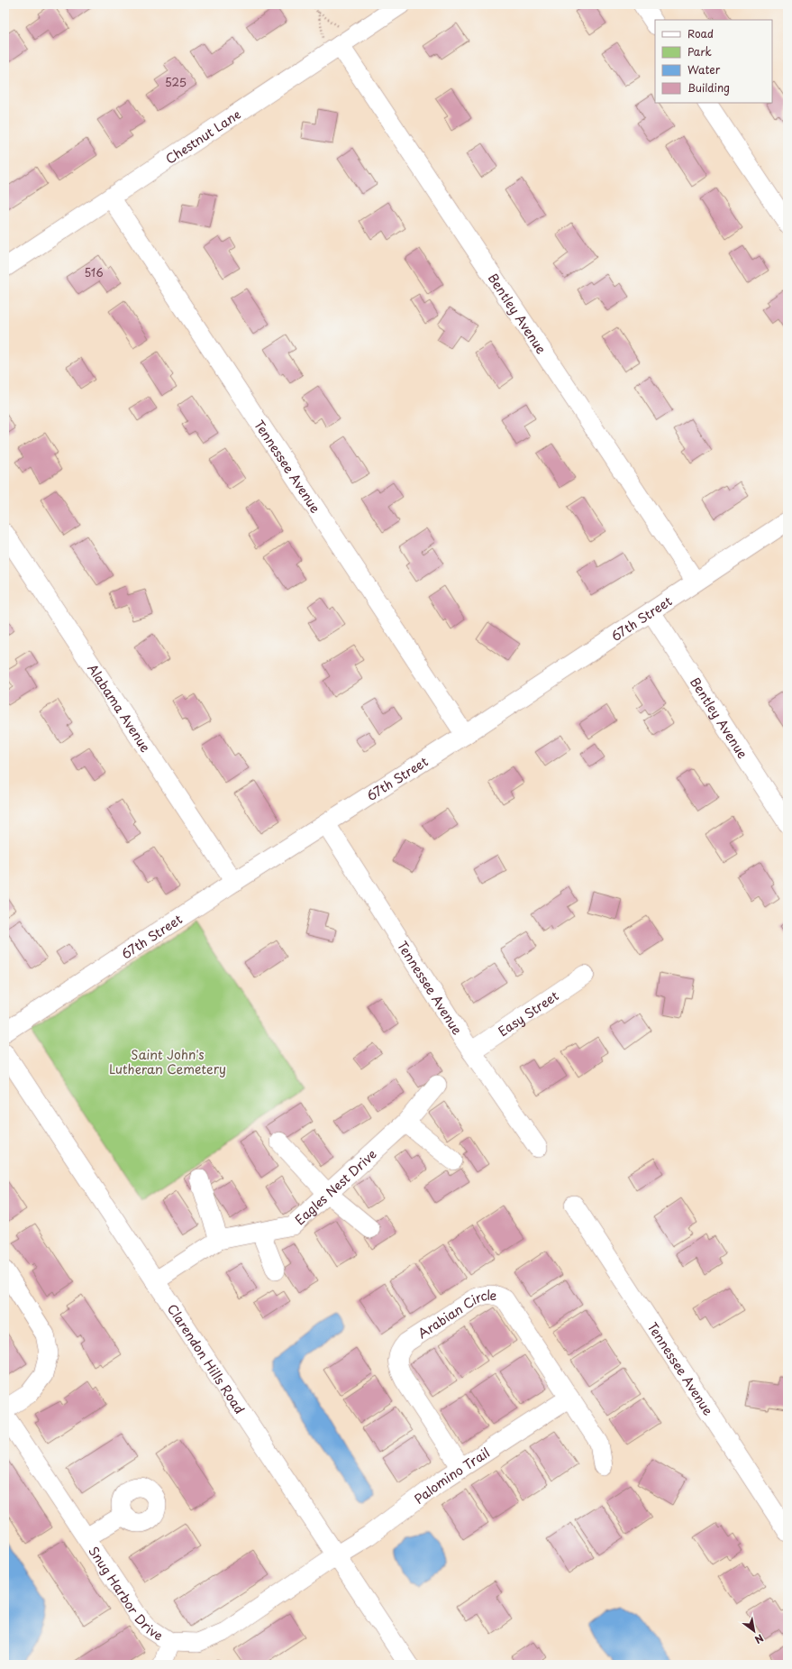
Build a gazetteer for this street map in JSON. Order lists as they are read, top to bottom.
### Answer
{
  "streets": {
    "street": [
      "Chestnut Lane",
      "Bentley Avenue",
      "Tennessee Avenue",
      "67th Street",
      "Alabama Avenue",
      "Easy Street",
      "Eagles Nest Drive",
      "Arabian Circle",
      "Clarendon Hills Road",
      "Palomino Trail",
      "Snug Harbor Drive"
    ]
  },
  "crossings": [
    ["Chestnut Lane", "Bentley Avenue"],
    ["Chestnut Lane", "Tennessee Avenue"],
    ["Bentley Avenue", "67th Street"],
    ["Tennessee Avenue", "67th Street"],
    ["Tennessee Avenue", "Easy Street"],
    ["67th Street", "Alabama Avenue"],
    ["Eagles Nest Drive", "Clarendon Hills Road"],
    ["Arabian Circle", "Palomino Trail"],
    ["Clarendon Hills Road", "Palomino Trail"],
    ["Clarendon Hills Road", "Snug Harbor Drive"],
    ["Palomino Trail", "Snug Harbor Drive"]
  ],
  "parks": ["Saint John's Lutheran Cemetery"],
  "house_numbers": ["525", "516"],
  "legend": [
    "Road",
    "Park",
    "Water",
    "Building"
  ],
  "north": "bottom right"
}
